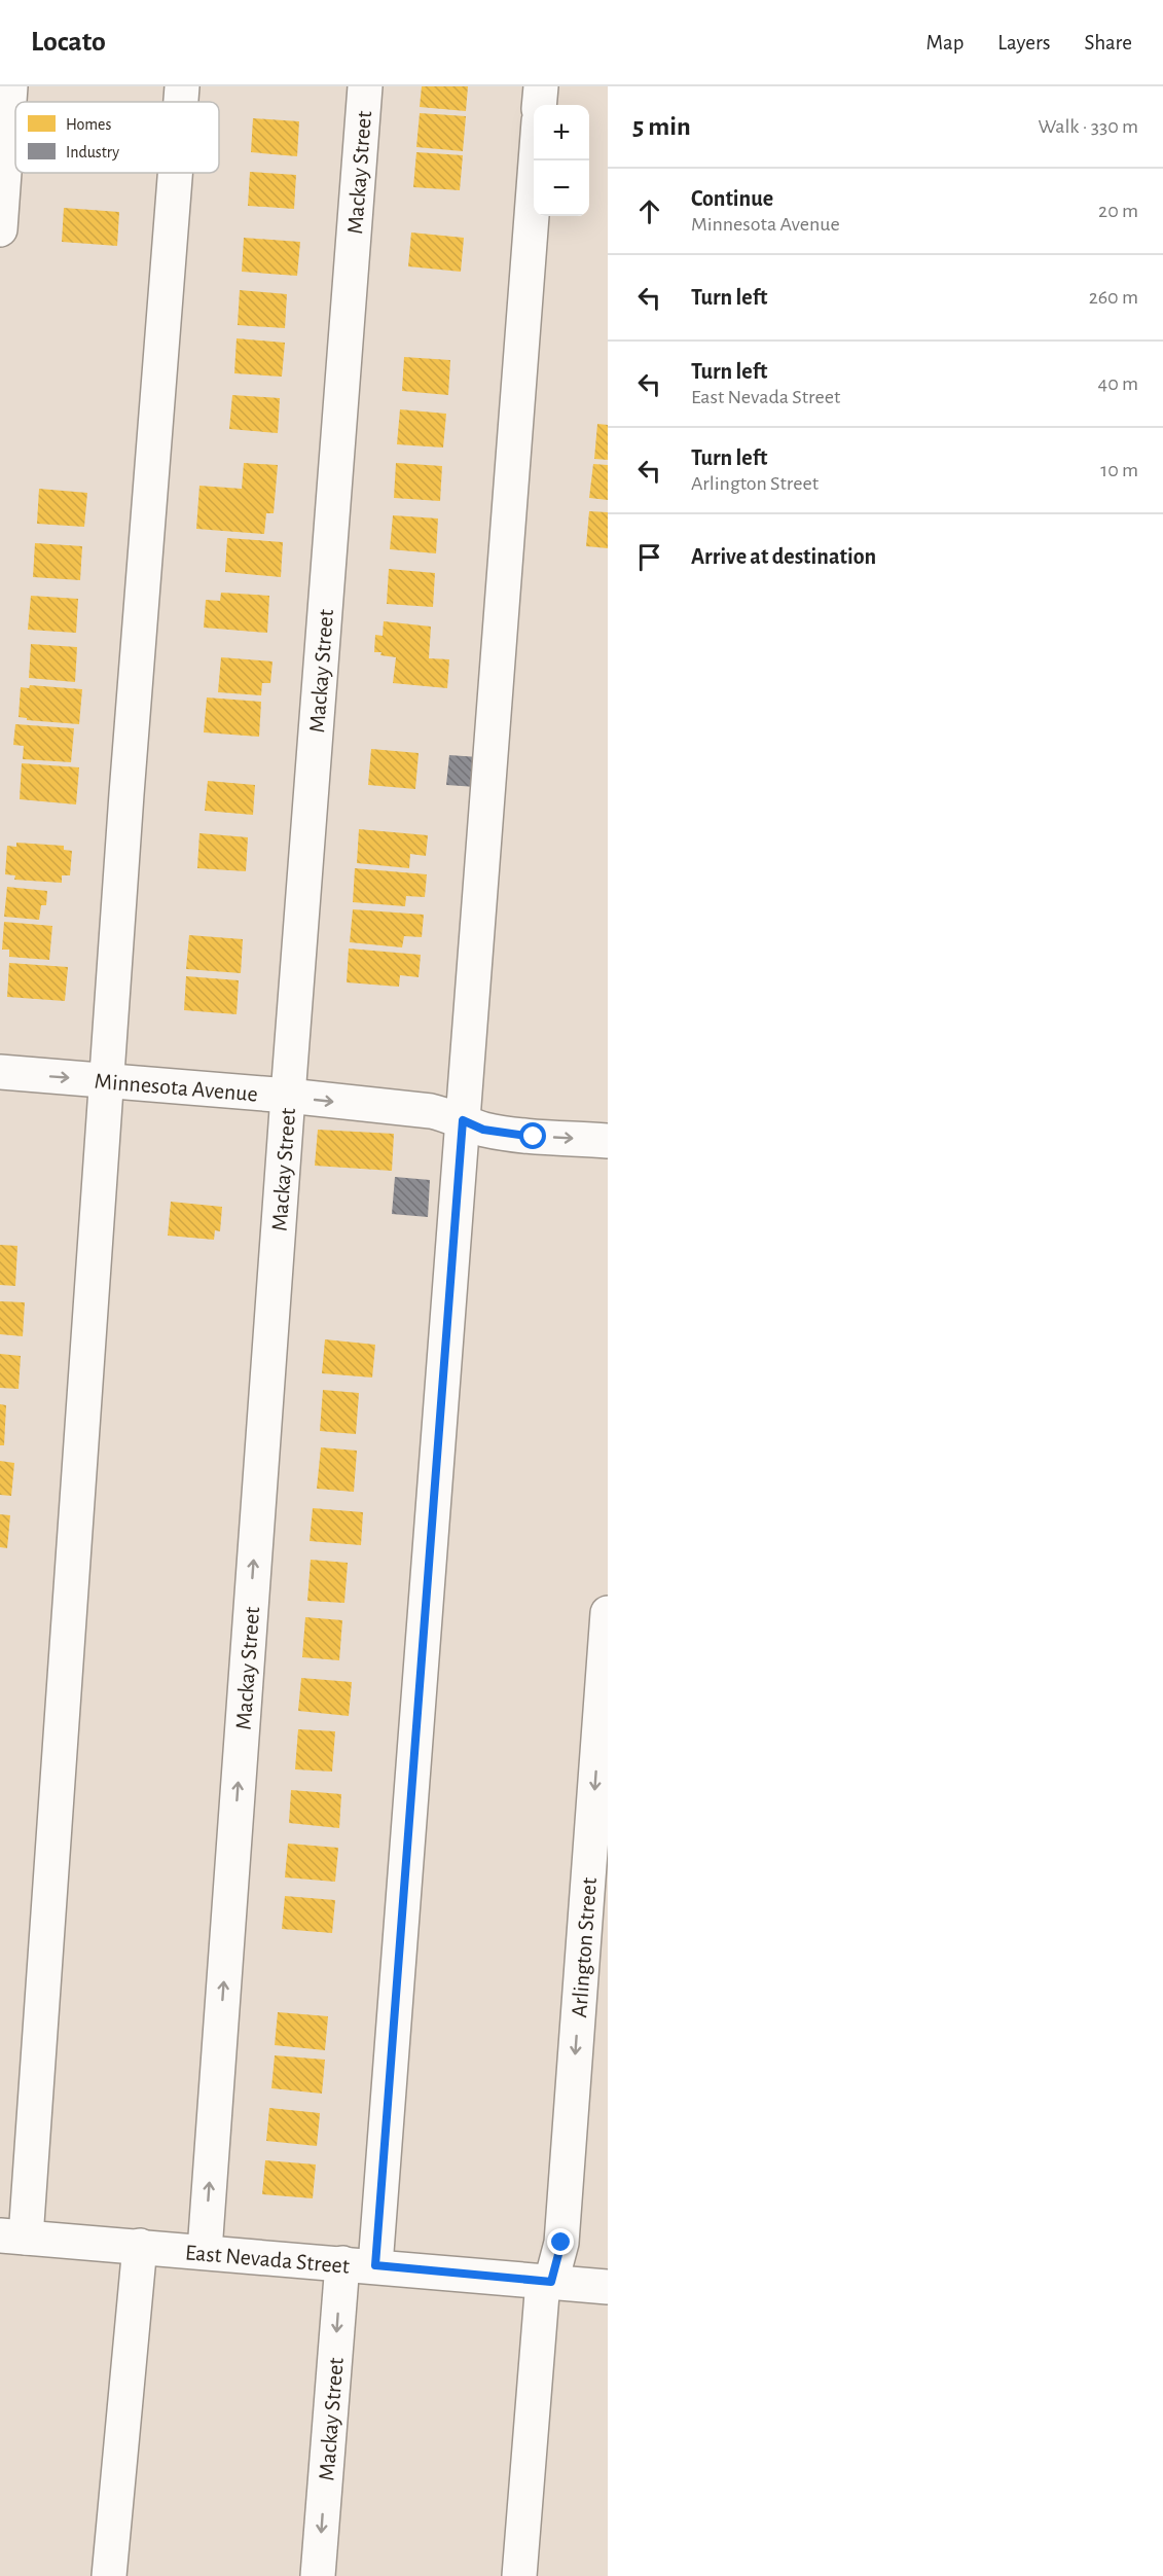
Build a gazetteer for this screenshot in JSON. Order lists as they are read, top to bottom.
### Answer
{
  "streets": {
    "street": [
      "Mackay Street",
      "Minnesota Avenue",
      "Arlington Street",
      "East Nevada Street"
    ]
  },
  "crossings": [
    ["Mackay Street", "Minnesota Avenue"],
    ["Mackay Street", "East Nevada Street"],
    ["Arlington Street", "East Nevada Street"]
  ],
  "one_way": ["Minnesota Avenue"],
  "legend": ["Homes", "Industry"],
  "page": {
    "header": "Locato",
    "nav": ["Map", "Layers", "Share"],
    "heading": ["5 min", "Walk · 330 m"],
    "map_buttons": ["+", "−"],
    "list": [
      ["Continue", "Minnesota Avenue", "20 m"],
      ["Turn left", "260 m"],
      ["Turn left", "East Nevada Street", "40 m"],
      ["Turn left", "Arlington Street", "10 m"],
      "Arrive at destination"
    ]
  }
}
